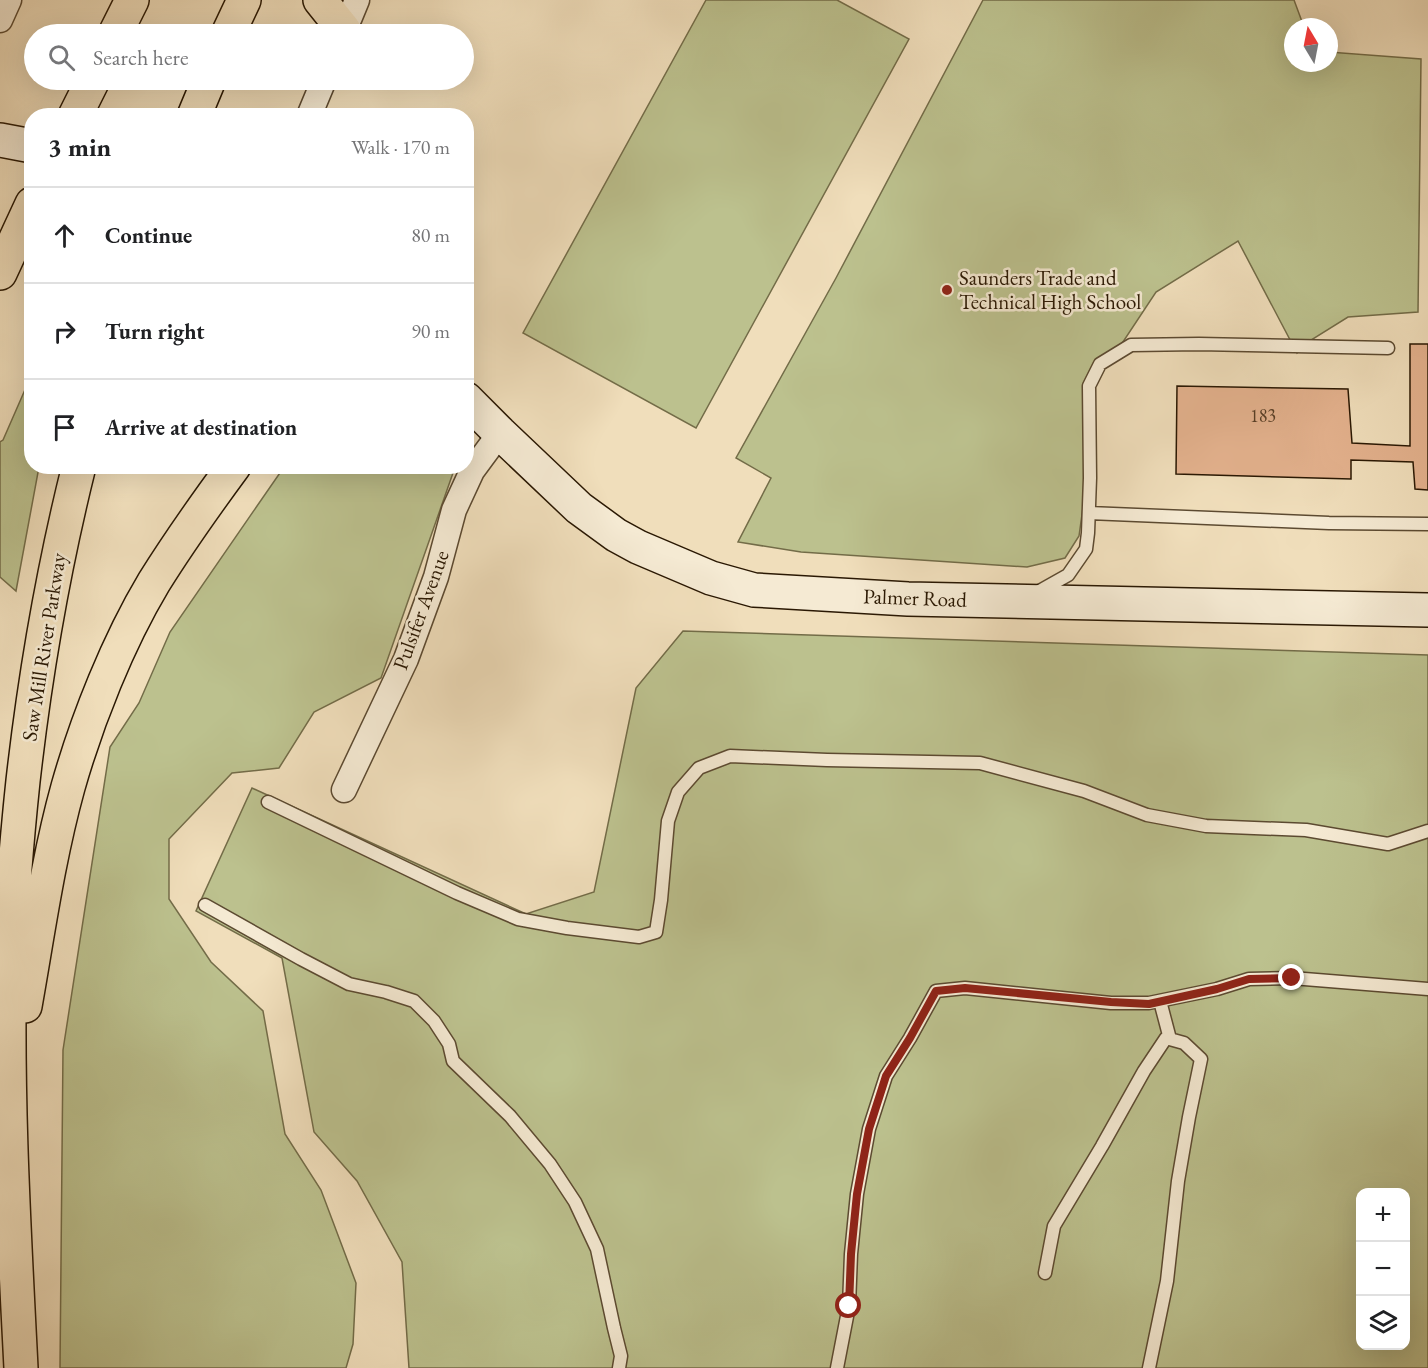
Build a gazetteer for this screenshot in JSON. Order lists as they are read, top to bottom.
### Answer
{
  "streets": {
    "highway": ["Saw Mill River Parkway"],
    "street": ["Palmer Road", "Pulsifer Avenue"]
  },
  "crossings": [
    ["Palmer Road", "Pulsifer Avenue"]
  ],
  "places": ["Saunders Trade and Technical High School"],
  "house_numbers": ["183"],
  "north": "top",
  "page": {
    "search": "Search here",
    "heading": ["3 min", "Walk · 170 m"],
    "list": [
      ["Continue", "80 m"],
      ["Turn right", "90 m"],
      "Arrive at destination"
    ],
    "map_buttons": ["+", "−"]
  }
}
